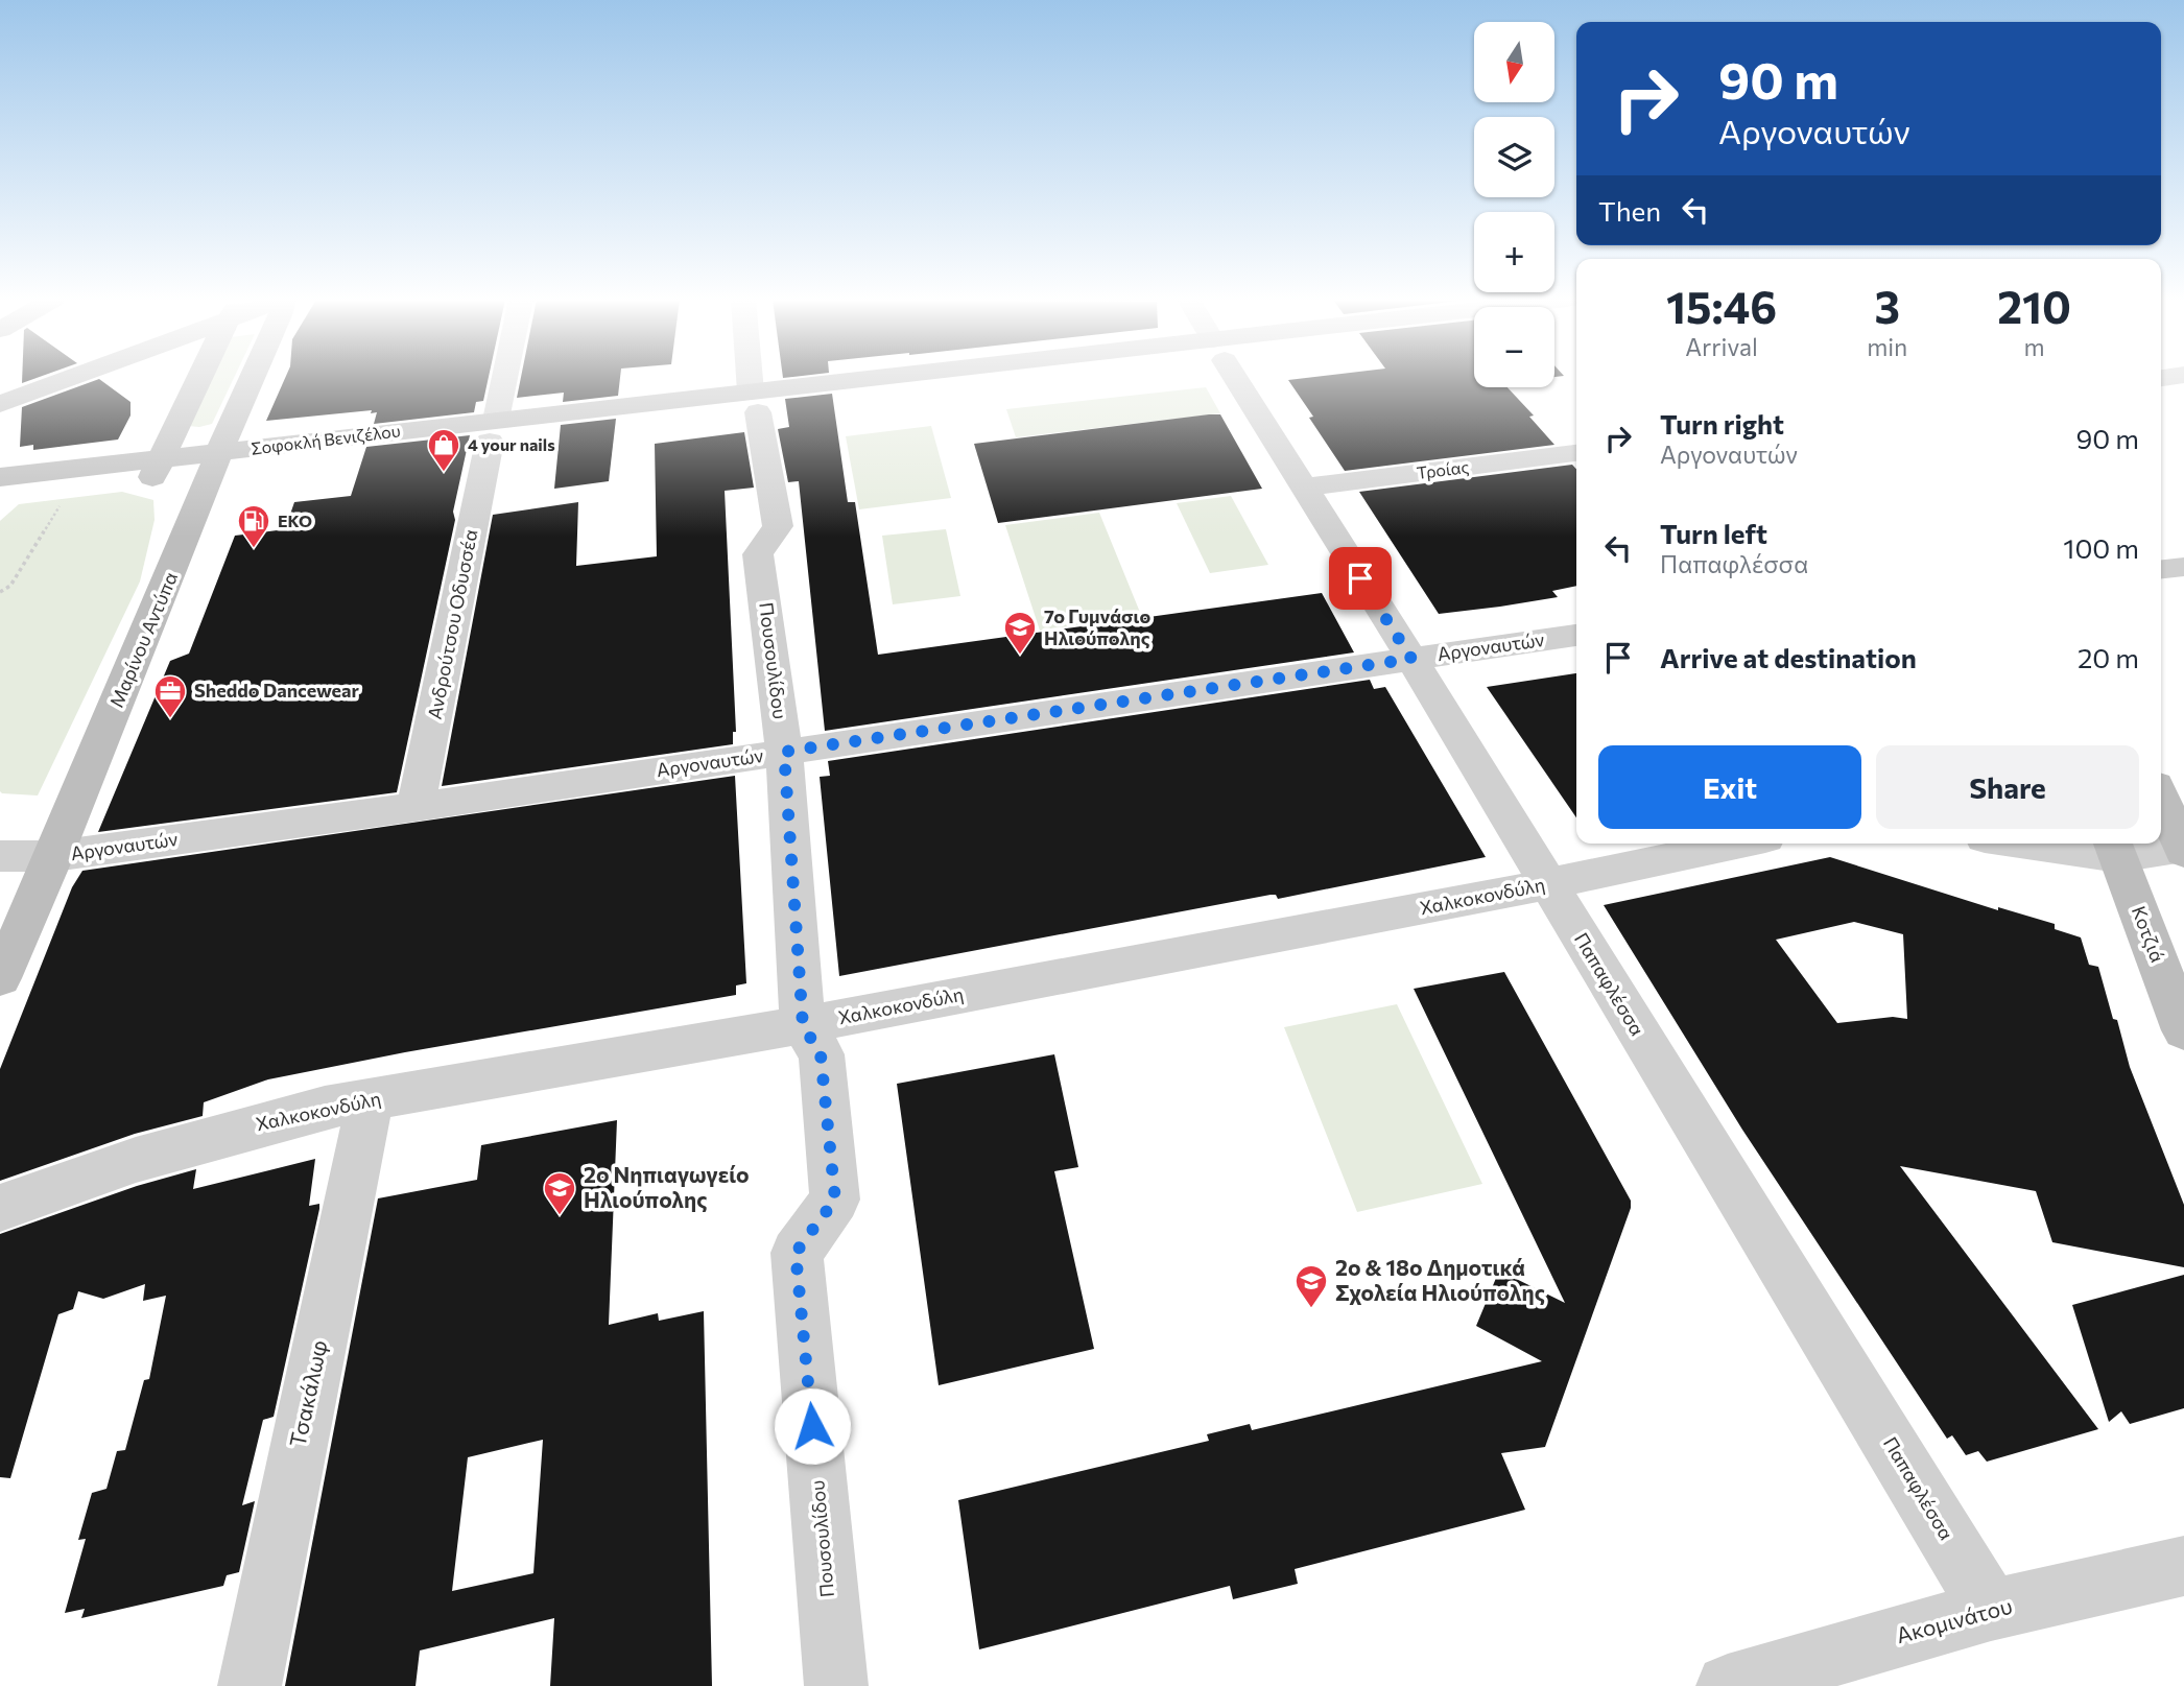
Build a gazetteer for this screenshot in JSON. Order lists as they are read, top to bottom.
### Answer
{
  "streets": {
    "main road": ["Σοφοκλή Βενιζέλου", "Μαρίνου Αντύπα", "Κοτζιά"],
    "street": [
      "Τροίας",
      "Ανδρούτσου Οδυσσέα",
      "Αργοναυτών",
      "Πουσουλίδου",
      "Χαλκοκονδύλη",
      "Παπαφλέσσα",
      "Τσακάλωφ",
      "Ακομινάτου"
    ]
  },
  "crossings": [
    ["Σοφοκλή Βενιζέλου", "Ανδρούτσου Οδυσσέα"],
    ["Σοφοκλή Βενιζέλου", "Μαρίνου Αντύπα"],
    ["Σοφοκλή Βενιζέλου", "Πουσουλίδου"],
    ["Τροίας", "Παπαφλέσσα"],
    ["Ανδρούτσου Οδυσσέα", "Αργοναυτών"],
    ["Μαρίνου Αντύπα", "Αργοναυτών"],
    ["Αργοναυτών", "Πουσουλίδου"],
    ["Αργοναυτών", "Παπαφλέσσα"],
    ["Πουσουλίδου", "Χαλκοκονδύλη"],
    ["Χαλκοκονδύλη", "Παπαφλέσσα"],
    ["Χαλκοκονδύλη", "Τσακάλωφ"],
    ["Παπαφλέσσα", "Ακομινάτου"]
  ],
  "places": {
    "shop": ["4 your nails"],
    "fuel station": ["EKO"],
    "school or university": ["7ο Γυμνάσιο Ηλιούπολης", "2ο Νηπιαγωγείο Ηλιούπολης", "2ο & 18ο Δημοτικά Σχολεία Ηλιούπολης"],
    "office": ["Sheddo Dancewear"]
  },
  "north": "bottom",
  "page": {
    "map_buttons": ["+", "−"],
    "turn": ["90 m", "Αργοναυτών"],
    "then": "Then",
    "eta": [
      "15:46",
      "Arrival",
      "3",
      "min",
      "210",
      "m"
    ],
    "list": [
      {
        "name": "Turn right",
        "note": "Αργοναυτών",
        "value": "90 m"
      },
      {
        "name": "Turn left",
        "note": "Παπαφλέσσα",
        "value": "100 m"
      },
      {
        "name": "Arrive at destination",
        "value": "20 m"
      }
    ],
    "buttons": ["Exit", "Share"]
  }
}
